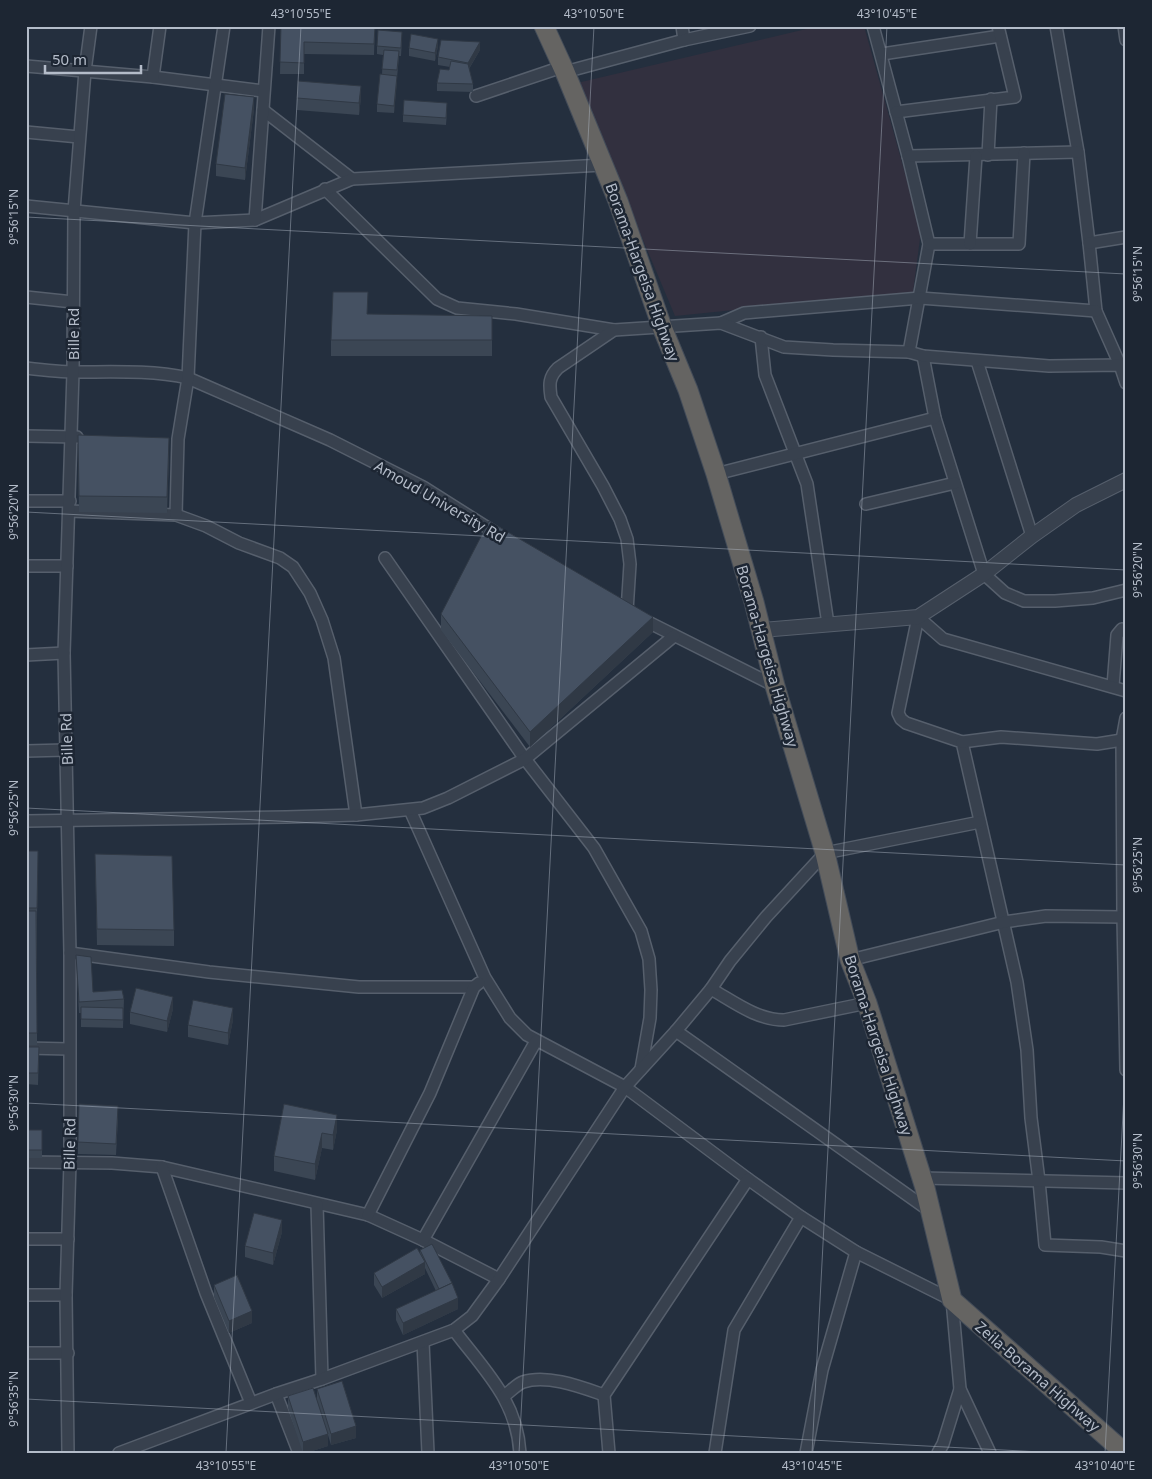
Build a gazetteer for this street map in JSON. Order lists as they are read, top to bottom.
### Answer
{
  "streets": {
    "highway": ["Borama-Hargeisa Highway", "Zeila-Borama Highway"],
    "street": ["Bille Rd", "Amoud University Rd"]
  },
  "crossings": [
    ["Borama-Hargeisa Highway", "Zeila-Borama Highway"],
    ["Bille Rd", "Amoud University Rd"]
  ],
  "scale_bar": "50 m",
  "coordinates": [
    "43°10'55\"E",
    "43°10'50\"E",
    "43°10'45\"E",
    "9°56'15\"N",
    "9°56'20\"N",
    "9°56'25\"N",
    "9°56'30\"N",
    "9°56'35\"N",
    "43°10'40\"E"
  ]
}
